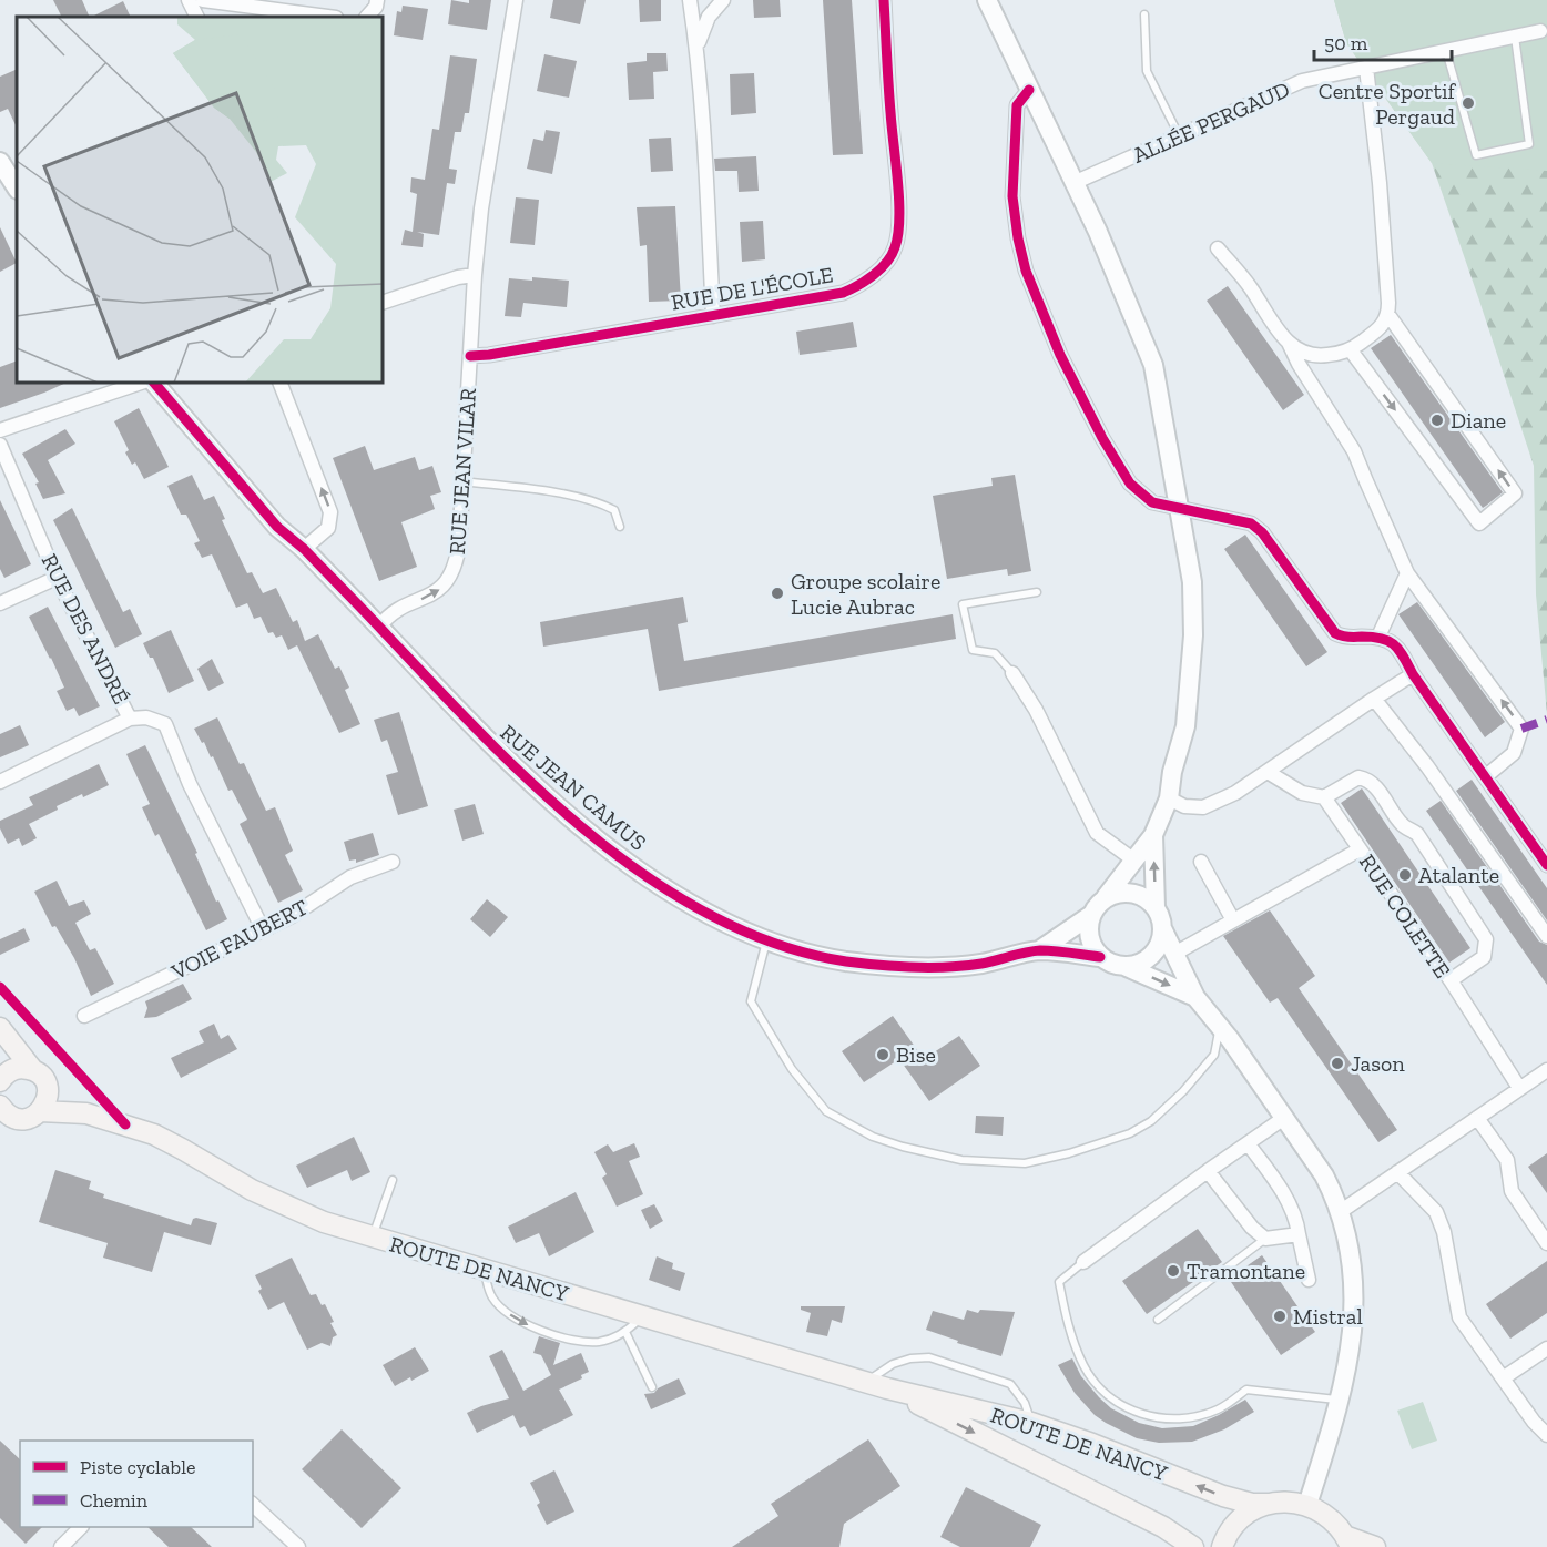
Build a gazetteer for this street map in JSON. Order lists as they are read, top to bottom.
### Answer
{
  "streets": {
    "main road": ["ROUTE DE NANCY"],
    "street": [
      "ALLÉE PERGAUD",
      "RUE DE L'ÉCOLE",
      "RUE JEAN VILAR",
      "RUE DES ANDRÉ",
      "RUE JEAN CAMUS",
      "RUE COLETTE",
      "VOIE FAUBERT"
    ]
  },
  "crossings": [
    ["RUE DE L'ÉCOLE", "RUE JEAN VILAR"],
    ["RUE JEAN VILAR", "RUE JEAN CAMUS"],
    ["RUE DES ANDRÉ", "VOIE FAUBERT"]
  ],
  "places": [
    "Centre Sportif Pergaud",
    "Diane",
    "Groupe scolaire Lucie Aubrac",
    "Atalante",
    "Bise",
    "Jason",
    "Tramontane",
    "Mistral"
  ],
  "legend": ["Piste cyclable", "Chemin"],
  "scale_bar": "50 m"
}
